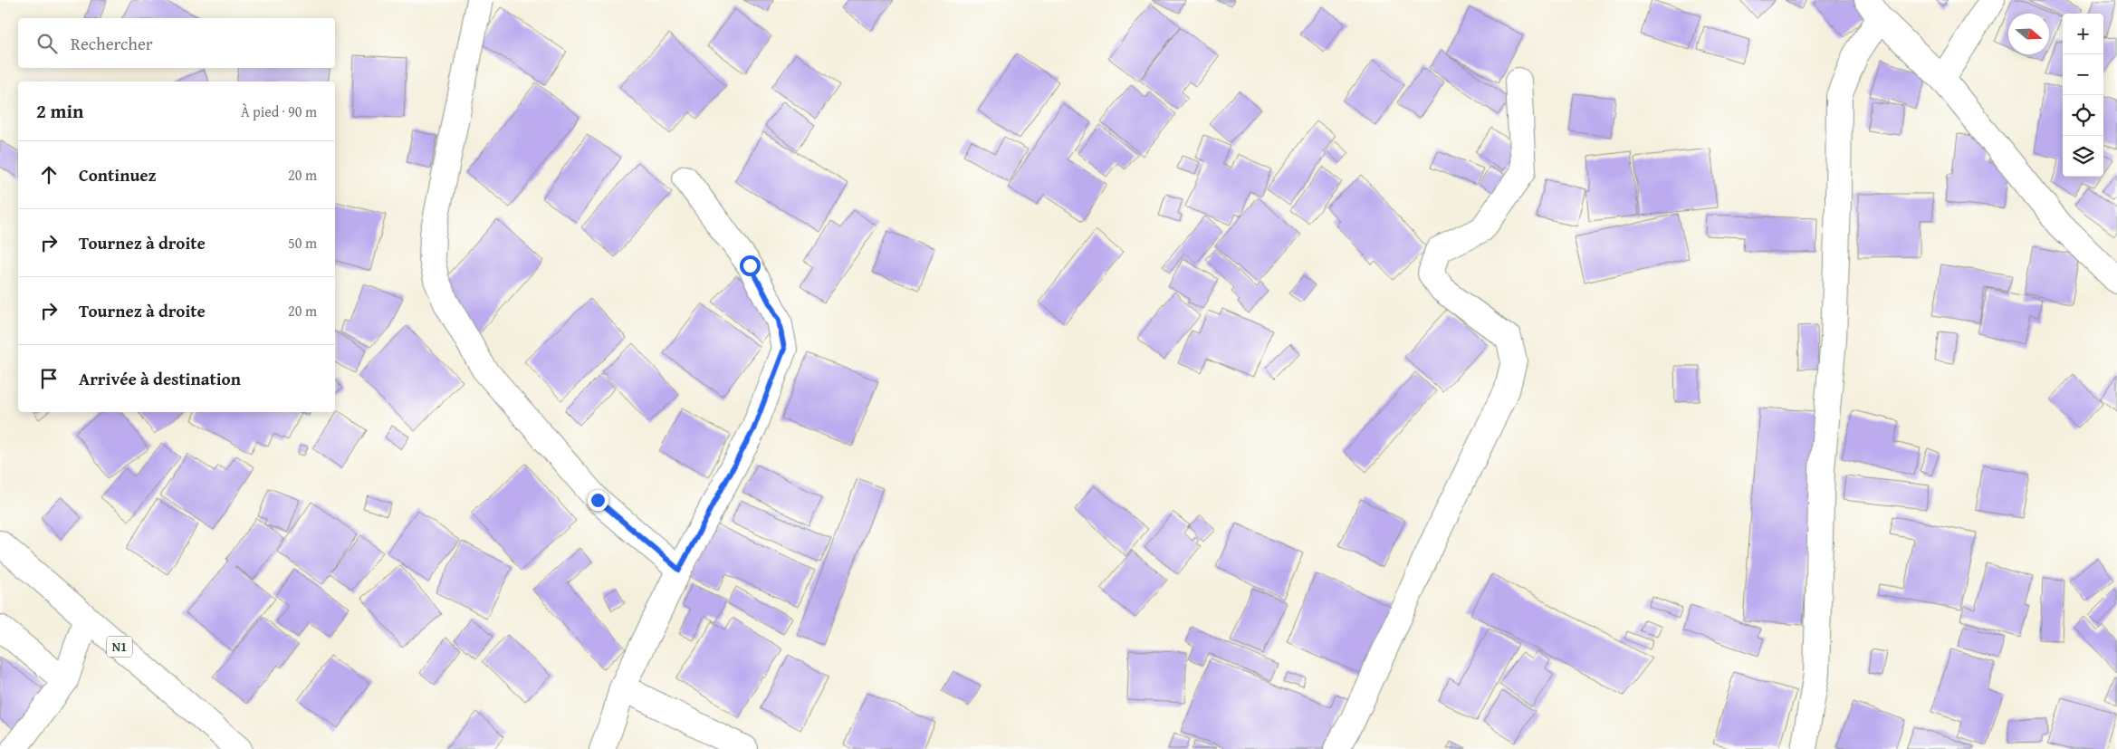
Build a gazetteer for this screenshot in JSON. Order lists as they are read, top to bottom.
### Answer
{
  "streets": {
    "main road": ["N1"]
  },
  "north": "right",
  "page": {
    "map_buttons": ["+", "−"],
    "search": "Rechercher",
    "heading": ["2 min", "À pied · 90 m"],
    "list": [
      ["Continuez", "20 m"],
      ["Tournez à droite", "50 m"],
      ["Tournez à droite", "20 m"],
      "Arrivée à destination"
    ]
  }
}
